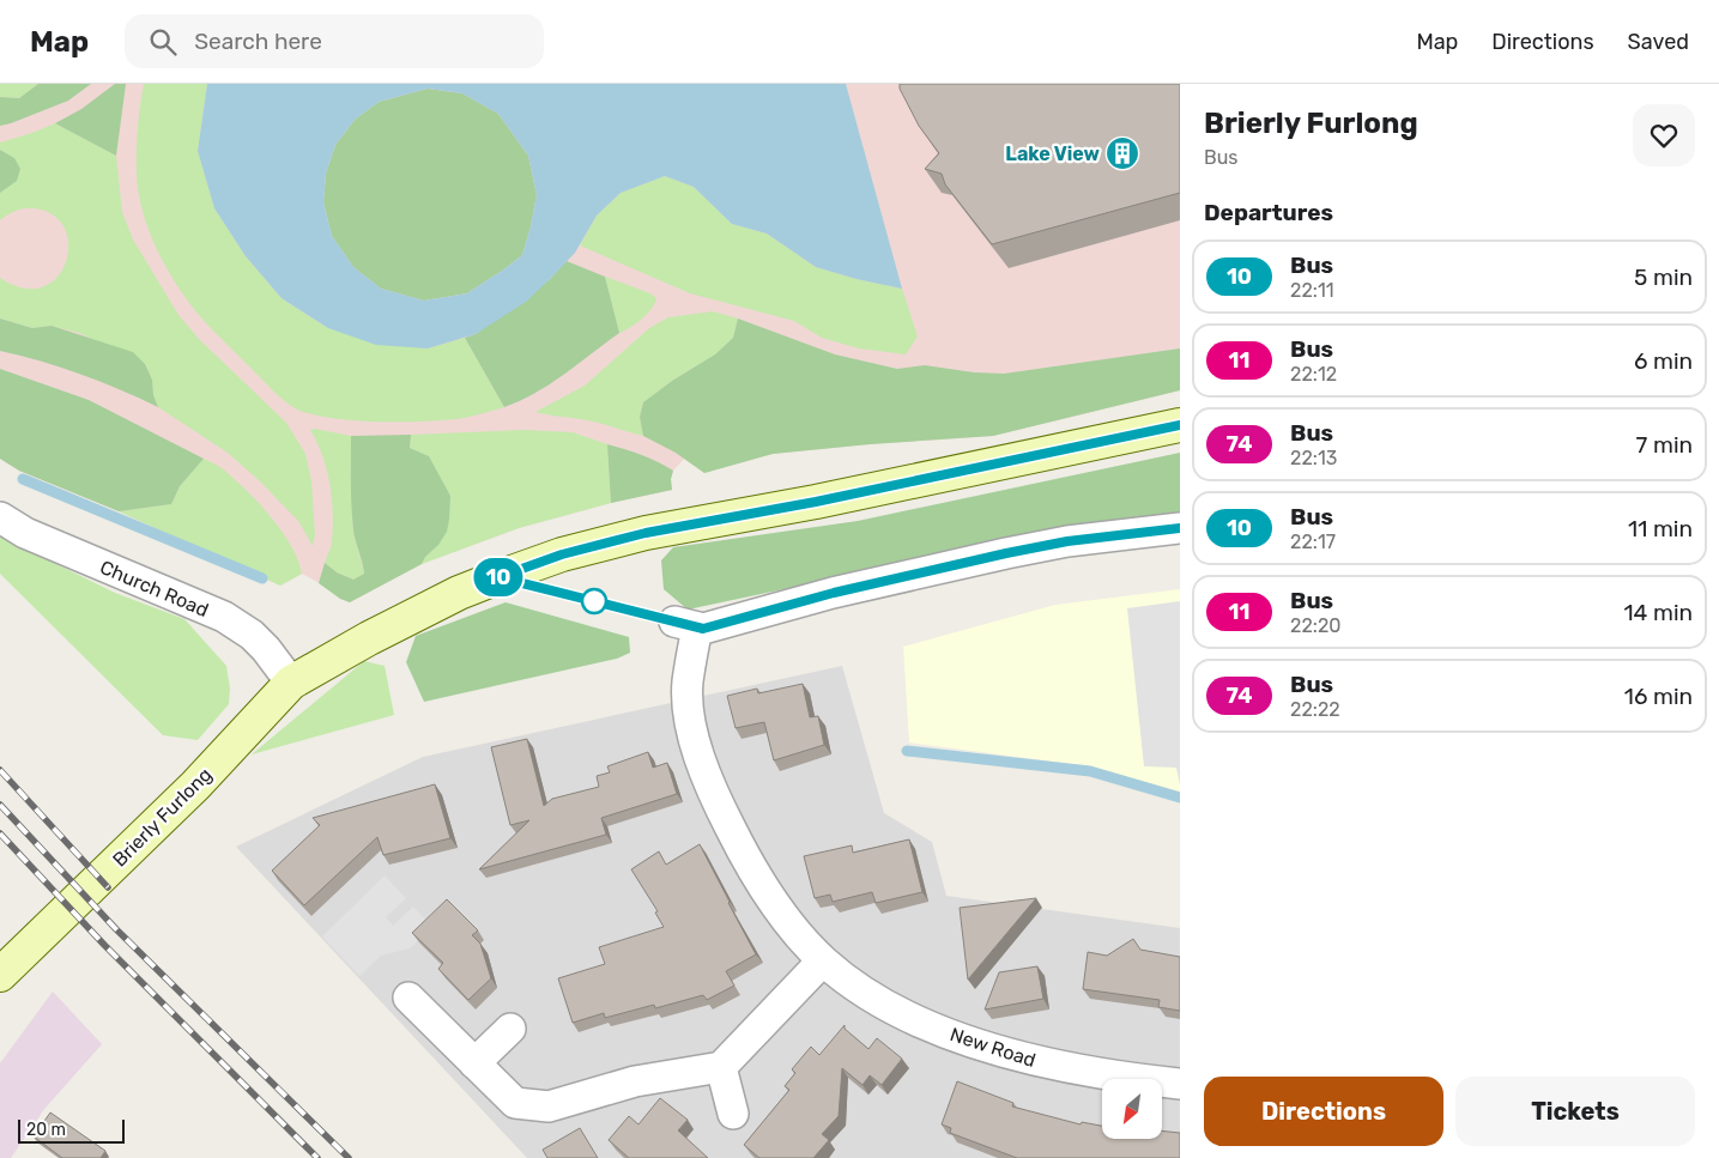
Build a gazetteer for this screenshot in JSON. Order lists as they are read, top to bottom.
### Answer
{
  "streets": {
    "street": ["Church Road", "Brierly Furlong", "New Road"]
  },
  "crossings": [
    ["Church Road", "Brierly Furlong"]
  ],
  "places": {
    "building": ["Lake View"]
  },
  "lines": ["bus line 10"],
  "scale_bar": "20 m",
  "north": "bottom left",
  "page": {
    "header": "Map",
    "search": "Search here",
    "nav": ["Map", "Directions", "Saved"],
    "on_map": "10",
    "heading": [
      ["Brierly Furlong", "Bus"],
      "Departures"
    ],
    "list": [
      {
        "mark": "10",
        "name": "Bus",
        "note": "22:11",
        "value": "5 min"
      },
      {
        "mark": "11",
        "name": "Bus",
        "note": "22:12",
        "value": "6 min"
      },
      {
        "mark": "74",
        "name": "Bus",
        "note": "22:13",
        "value": "7 min"
      },
      {
        "mark": "10",
        "name": "Bus",
        "note": "22:17",
        "value": "11 min"
      },
      {
        "mark": "11",
        "name": "Bus",
        "note": "22:20",
        "value": "14 min"
      },
      {
        "mark": "74",
        "name": "Bus",
        "note": "22:22",
        "value": "16 min"
      }
    ],
    "buttons": ["Directions", "Tickets"],
    "scale": "20 m"
  }
}
